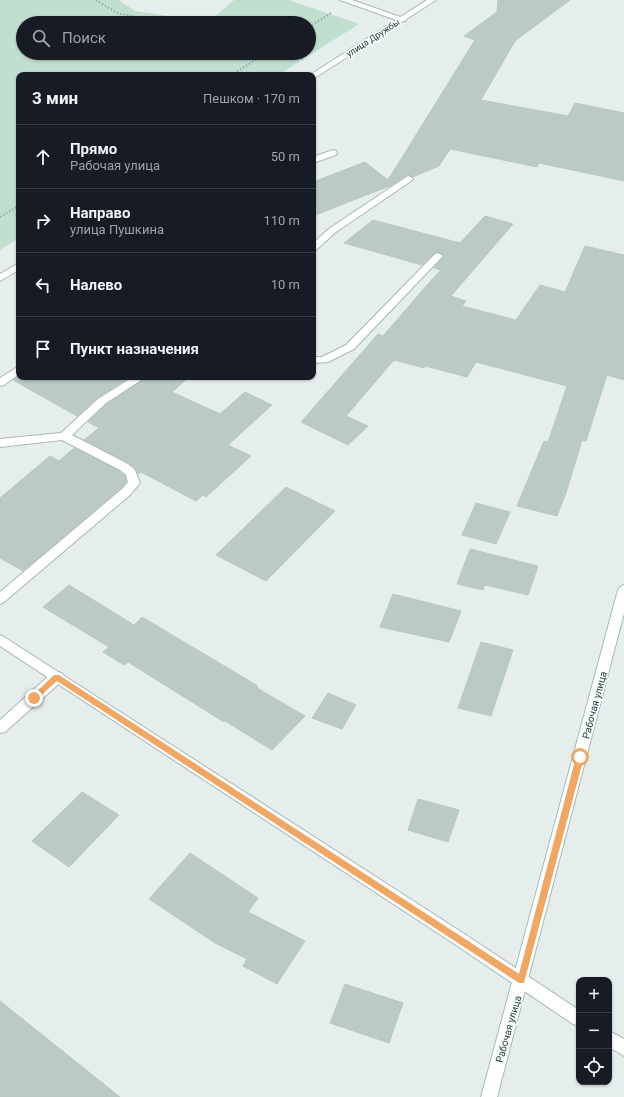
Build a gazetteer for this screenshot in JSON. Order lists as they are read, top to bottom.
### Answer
{
  "streets": {
    "main road": ["улица Дружбы", "Рабочая улица"]
  },
  "page": {
    "search": "Поиск",
    "heading": ["3 мин", "Пешком · 170 m"],
    "list": [
      ["Прямо", "Рабочая улица", "50 m"],
      ["Направо", "улица Пушкина", "110 m"],
      ["Налево", "10 m"],
      "Пункт назначения"
    ],
    "map_buttons": ["+", "−"]
  }
}
